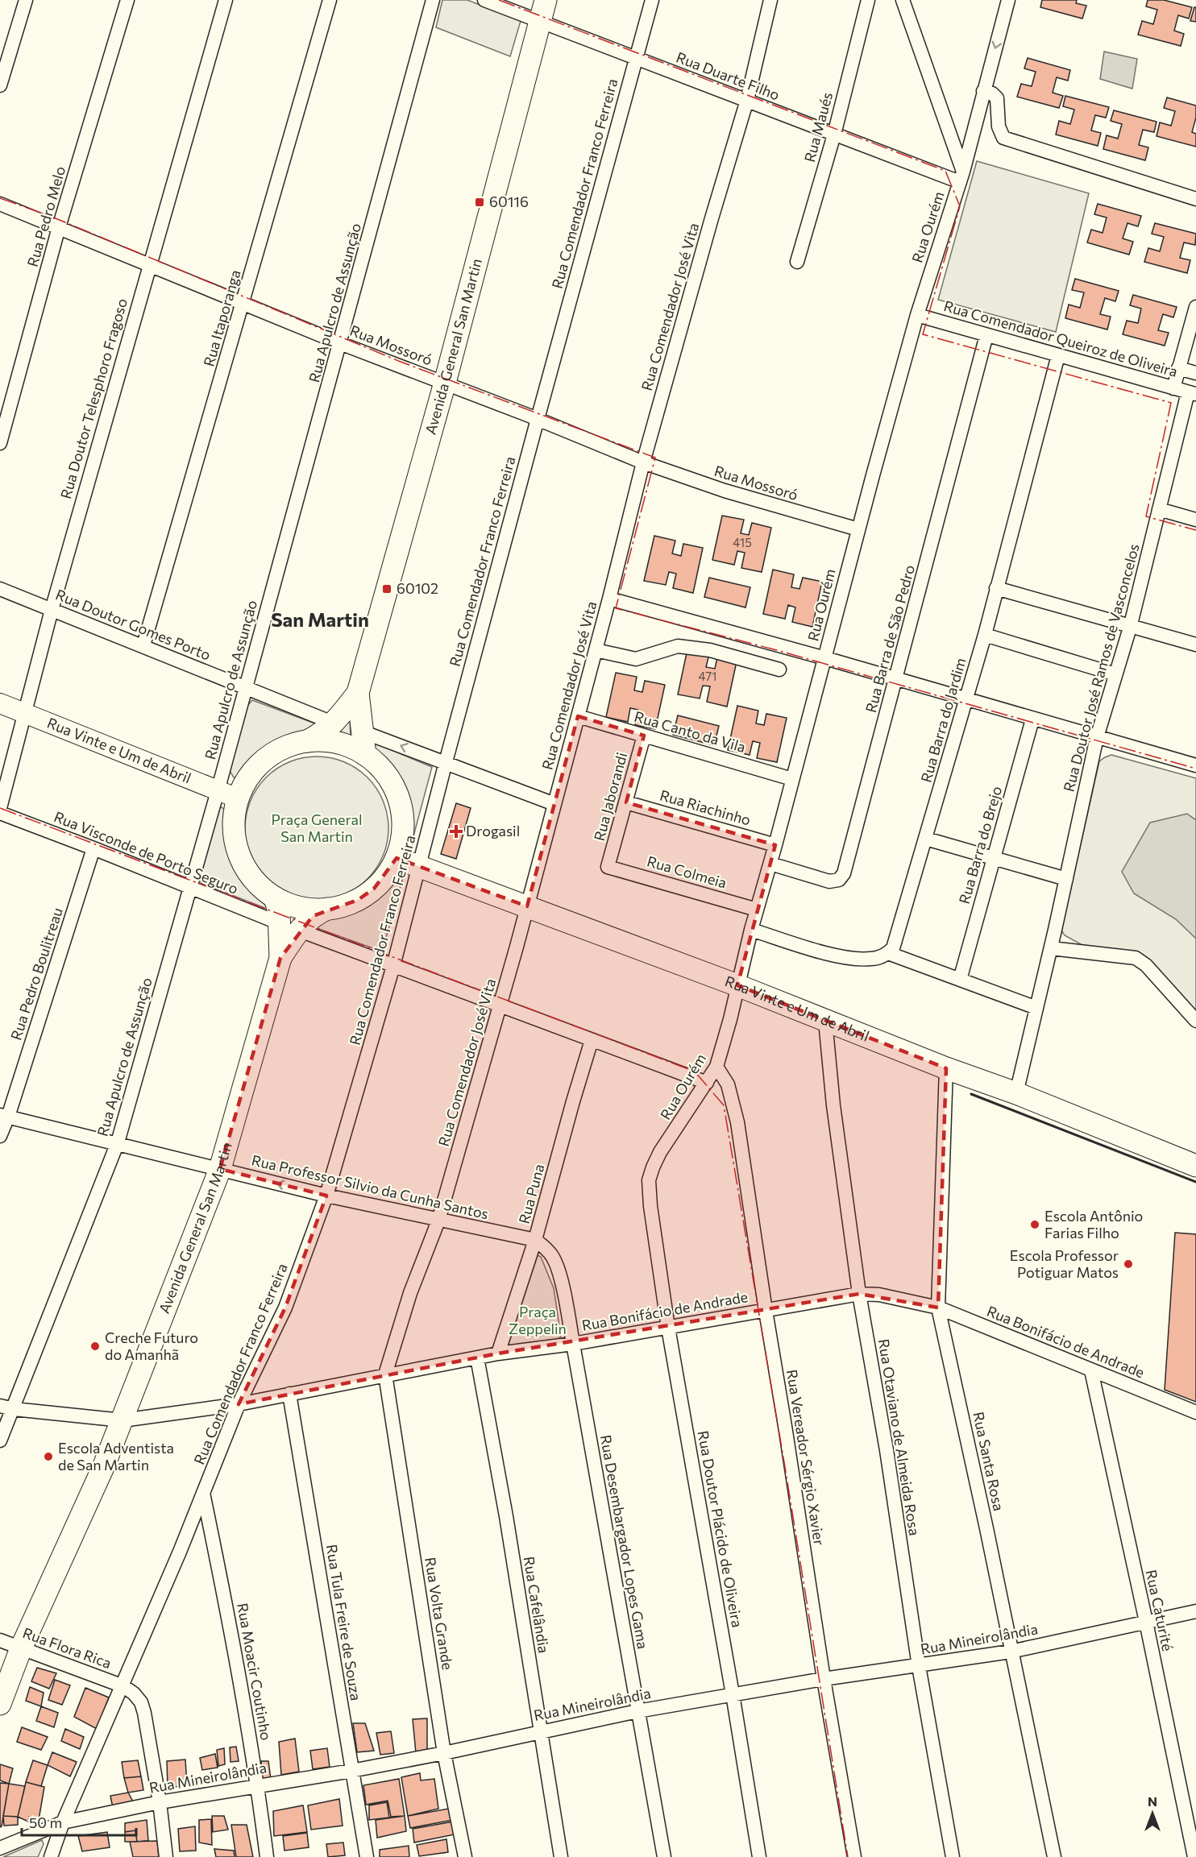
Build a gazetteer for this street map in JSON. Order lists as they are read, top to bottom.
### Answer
{
  "streets": {
    "main road": ["Avenida General San Martin", "Rua Vinte e Um de Abril"],
    "street": [
      "Rua Duarte Filho",
      "Rua Maués",
      "Rua Comendador Franco Ferreira",
      "Rua Pedro Melo",
      "Rua Ourém",
      "Rua Apulcro de Assunção",
      "Rua Comendador José Vita",
      "Rua Itaporanga",
      "Rua Comendador Queiroz de Oliveira",
      "Rua Mossoró",
      "Rua Doutor Telesphoro Fragoso",
      "Rua Doutor Gomes Porto",
      "Rua Barra de São Pedro",
      "Rua Doutor José Ramos de Vasconcelos",
      "Rua Barra do Jardim",
      "Rua Canto da Vila",
      "Rua Jaborandi",
      "Rua Riachinho",
      "Rua Barra do Brejo",
      "Rua Visconde de Porto Seguro",
      "Rua Colmeia",
      "Rua Pedro Boulitreau",
      "Rua Professor Silvio da Cunha Santos",
      "Rua Puna",
      "Rua Bonifácio de Andrade",
      "Rua Otaviano de Almeida Rosa",
      "Rua Vereador Sérgio Xavier",
      "Rua Santa Rosa",
      "Rua Doutor Plácido de Oliveira",
      "Rua Desembargador Lopes Gama",
      "Rua Cafelândia",
      "Rua Caturité",
      "Rua Volta Grande",
      "Rua Tula Freire de Souza",
      "Rua Mineirolândia",
      "Rua Flora Rica",
      "Rua Moacir Coutinho"
    ]
  },
  "crossings": [
    ["Rua Duarte Filho", "Rua Maués"],
    ["Rua Duarte Filho", "Rua Comendador Franco Ferreira"],
    ["Rua Duarte Filho", "Rua Ourém"],
    ["Rua Duarte Filho", "Rua Comendador José Vita"],
    ["Rua Duarte Filho", "Avenida General San Martin"],
    ["Rua Comendador Franco Ferreira", "Rua Mossoró"],
    ["Rua Comendador Franco Ferreira", "Rua Vinte e Um de Abril"],
    ["Rua Comendador Franco Ferreira", "Rua Visconde de Porto Seguro"],
    ["Rua Comendador Franco Ferreira", "Rua Professor Silvio da Cunha Santos"],
    ["Rua Comendador Franco Ferreira", "Rua Bonifácio de Andrade"],
    ["Rua Comendador Franco Ferreira", "Rua Mineirolândia"],
    ["Rua Comendador Franco Ferreira", "Rua Flora Rica"],
    ["Rua Comendador Franco Ferreira", "Rua Moacir Coutinho"],
    ["Rua Pedro Melo", "Rua Mossoró"],
    ["Rua Ourém", "Rua Comendador Queiroz de Oliveira"],
    ["Rua Ourém", "Rua Mossoró"],
    ["Rua Ourém", "Rua Barra de São Pedro"],
    ["Rua Ourém", "Rua Canto da Vila"],
    ["Rua Ourém", "Rua Vinte e Um de Abril"],
    ["Rua Ourém", "Rua Riachinho"],
    ["Rua Ourém", "Rua Visconde de Porto Seguro"],
    ["Rua Ourém", "Rua Colmeia"],
    ["Rua Ourém", "Rua Vereador Sérgio Xavier"],
    ["Rua Ourém", "Rua Doutor Plácido de Oliveira"],
    ["Rua Apulcro de Assunção", "Rua Mossoró"],
    ["Rua Apulcro de Assunção", "Rua Doutor Gomes Porto"],
    ["Rua Apulcro de Assunção", "Rua Vinte e Um de Abril"],
    ["Rua Apulcro de Assunção", "Rua Visconde de Porto Seguro"],
    ["Rua Apulcro de Assunção", "Rua Professor Silvio da Cunha Santos"],
    ["Rua Apulcro de Assunção", "Rua Bonifácio de Andrade"],
    ["Rua Comendador José Vita", "Rua Mossoró"],
    ["Rua Comendador José Vita", "Rua Canto da Vila"],
    ["Rua Comendador José Vita", "Rua Vinte e Um de Abril"],
    ["Rua Comendador José Vita", "Rua Visconde de Porto Seguro"],
    ["Rua Comendador José Vita", "Rua Professor Silvio da Cunha Santos"],
    ["Rua Comendador José Vita", "Rua Bonifácio de Andrade"],
    ["Rua Comendador José Vita", "Rua Volta Grande"],
    ["Rua Itaporanga", "Rua Mossoró"],
    ["Rua Itaporanga", "Rua Doutor Gomes Porto"],
    ["Rua Comendador Queiroz de Oliveira", "Rua Barra de São Pedro"],
    ["Rua Comendador Queiroz de Oliveira", "Rua Doutor José Ramos de Vasconcelos"],
    ["Rua Comendador Queiroz de Oliveira", "Rua Barra do Jardim"],
    ["Rua Mossoró", "Avenida General San Martin"],
    ["Rua Mossoró", "Rua Doutor Telesphoro Fragoso"],
    ["Avenida General San Martin", "Rua Doutor Gomes Porto"],
    ["Avenida General San Martin", "Rua Vinte e Um de Abril"],
    ["Avenida General San Martin", "Rua Visconde de Porto Seguro"],
    ["Avenida General San Martin", "Rua Professor Silvio da Cunha Santos"],
    ["Avenida General San Martin", "Rua Bonifácio de Andrade"],
    ["Avenida General San Martin", "Rua Flora Rica"],
    ["Rua Doutor Telesphoro Fragoso", "Rua Doutor Gomes Porto"],
    ["Rua Doutor Telesphoro Fragoso", "Rua Vinte e Um de Abril"],
    ["Rua Doutor José Ramos de Vasconcelos", "Rua Vinte e Um de Abril"],
    ["Rua Canto da Vila", "Rua Jaborandi"],
    ["Rua Vinte e Um de Abril", "Rua Otaviano de Almeida Rosa"],
    ["Rua Vinte e Um de Abril", "Rua Santa Rosa"],
    ["Rua Jaborandi", "Rua Riachinho"],
    ["Rua Jaborandi", "Rua Colmeia"],
    ["Rua Visconde de Porto Seguro", "Rua Pedro Boulitreau"],
    ["Rua Visconde de Porto Seguro", "Rua Puna"],
    ["Rua Pedro Boulitreau", "Rua Professor Silvio da Cunha Santos"],
    ["Rua Professor Silvio da Cunha Santos", "Rua Puna"],
    ["Rua Professor Silvio da Cunha Santos", "Rua Desembargador Lopes Gama"],
    ["Rua Puna", "Rua Bonifácio de Andrade"],
    ["Rua Puna", "Rua Desembargador Lopes Gama"],
    ["Rua Bonifácio de Andrade", "Rua Otaviano de Almeida Rosa"],
    ["Rua Bonifácio de Andrade", "Rua Vereador Sérgio Xavier"],
    ["Rua Bonifácio de Andrade", "Rua Santa Rosa"],
    ["Rua Bonifácio de Andrade", "Rua Doutor Plácido de Oliveira"],
    ["Rua Bonifácio de Andrade", "Rua Desembargador Lopes Gama"],
    ["Rua Bonifácio de Andrade", "Rua Cafelândia"],
    ["Rua Bonifácio de Andrade", "Rua Caturité"],
    ["Rua Bonifácio de Andrade", "Rua Volta Grande"],
    ["Rua Bonifácio de Andrade", "Rua Tula Freire de Souza"],
    ["Rua Otaviano de Almeida Rosa", "Rua Mineirolândia"],
    ["Rua Vereador Sérgio Xavier", "Rua Mineirolândia"],
    ["Rua Santa Rosa", "Rua Mineirolândia"],
    ["Rua Doutor Plácido de Oliveira", "Rua Mineirolândia"],
    ["Rua Desembargador Lopes Gama", "Rua Mineirolândia"],
    ["Rua Cafelândia", "Rua Mineirolândia"],
    ["Rua Caturité", "Rua Mineirolândia"],
    ["Rua Volta Grande", "Rua Mineirolândia"],
    ["Rua Tula Freire de Souza", "Rua Mineirolândia"],
    ["Rua Mineirolândia", "Rua Moacir Coutinho"]
  ],
  "districts": ["San Martin"],
  "parks": ["Praça General San Martin", "Praça Zeppelin"],
  "places": {
    "transit": ["60116", "60102"],
    "health": ["Drogasil"],
    "other": [
      "Escola Antônio Farias Filho",
      "Escola Professor Potiguar Matos",
      "Creche Futuro do Amanhã",
      "Escola Adventista de San Martin"
    ]
  },
  "house_numbers": ["415", "471"],
  "scale_bar": "50 m",
  "north": "top"
}
